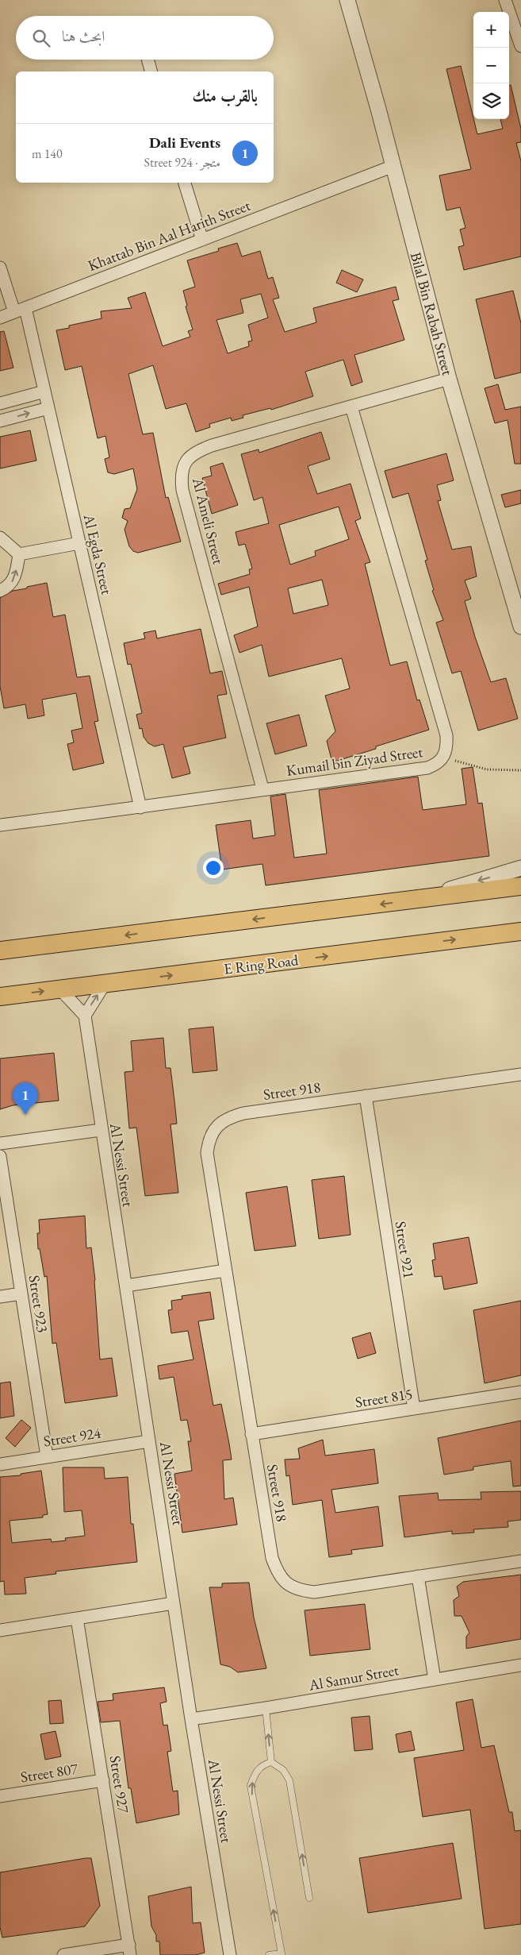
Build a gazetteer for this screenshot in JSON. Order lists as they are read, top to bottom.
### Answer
{
  "streets": {
    "main road": ["E Ring Road"],
    "street": [
      "Khattab Bin Aal Harith Street",
      "Bilal Bin Rabah Street",
      "Al Ameli Street",
      "Al Egda Street",
      "Kumail bin Ziyad Street",
      "Street 918",
      "Al Nessi Street",
      "Street 921",
      "Street 923",
      "Street 815",
      "Street 924",
      "Al Samur Street",
      "Street 807",
      "Street 927"
    ]
  },
  "crossings": [
    ["Khattab Bin Aal Harith Street", "Bilal Bin Rabah Street"],
    ["Khattab Bin Aal Harith Street", "Al Egda Street"],
    ["Bilal Bin Rabah Street", "Al Ameli Street"],
    ["Al Ameli Street", "Kumail bin Ziyad Street"],
    ["Al Egda Street", "Kumail bin Ziyad Street"],
    ["Street 918", "Street 921"],
    ["Street 918", "Street 815"],
    ["Al Nessi Street", "Street 924"],
    ["Al Nessi Street", "Al Samur Street"],
    ["Street 921", "Street 815"],
    ["Street 923", "Street 924"],
    ["Street 807", "Street 927"]
  ],
  "page": {
    "map_buttons": ["+", "−"],
    "search": "ابحث هنا",
    "heading": "بالقرب منك",
    "list": [
      {
        "mark": "1",
        "name": "Dali Events",
        "note": "متجر · Street 924",
        "value": "140 m"
      }
    ],
    "pins": "1"
  }
}
